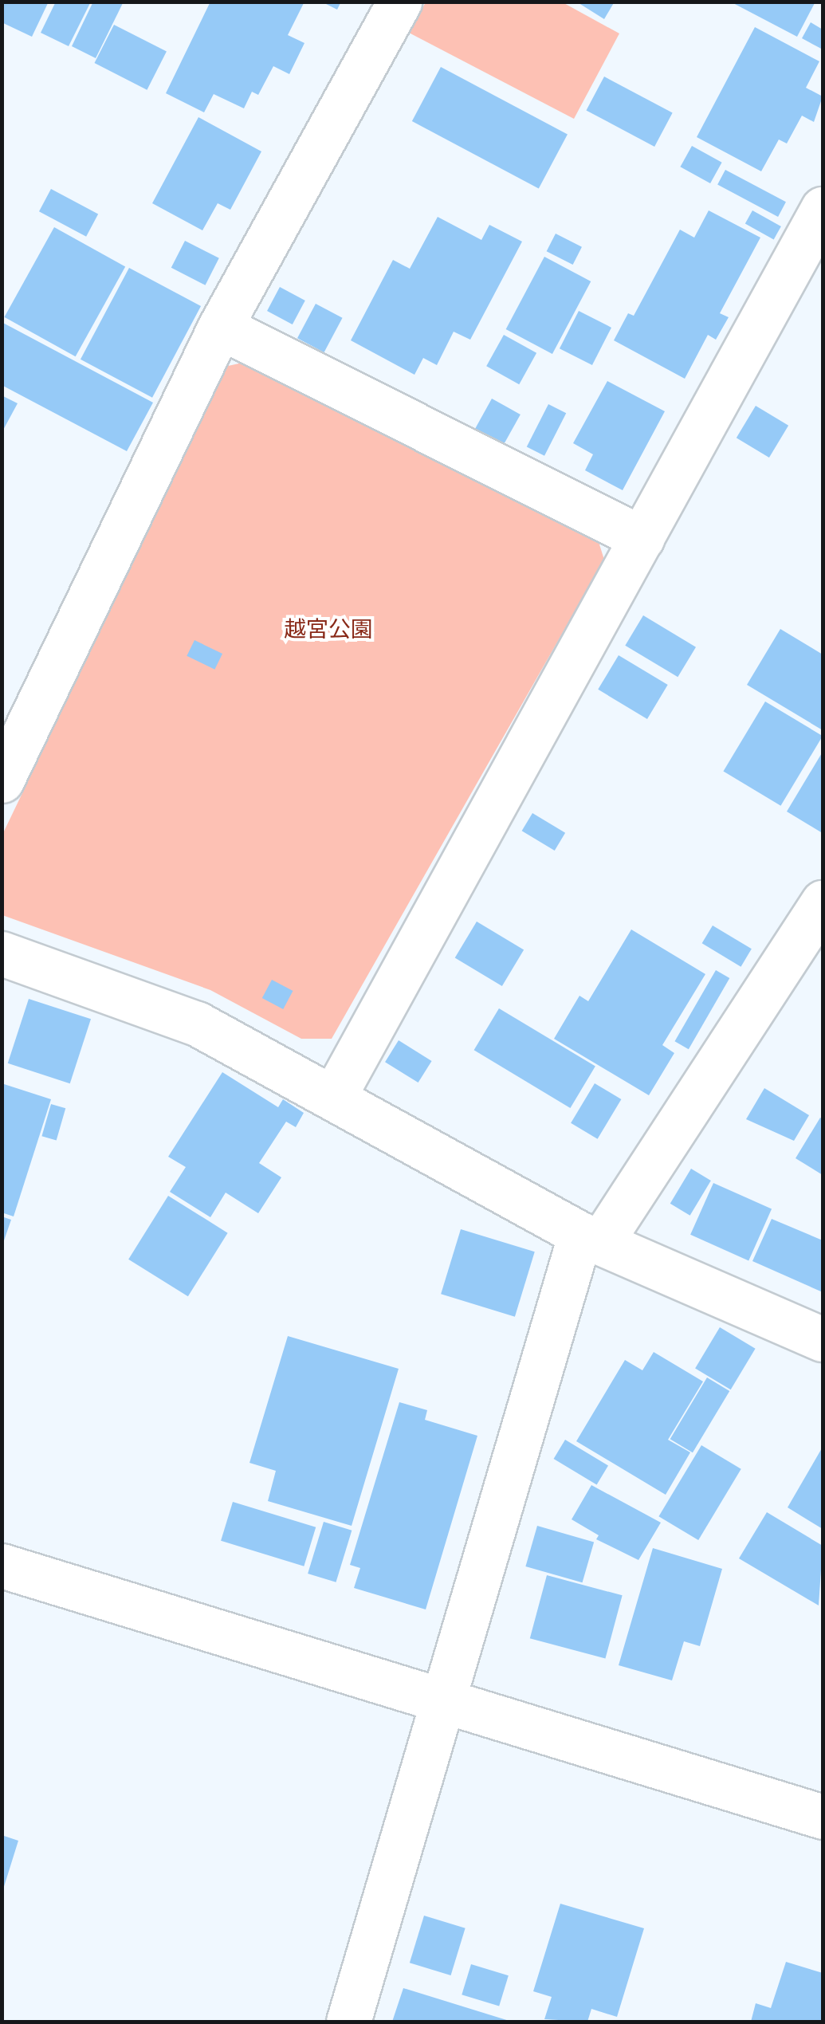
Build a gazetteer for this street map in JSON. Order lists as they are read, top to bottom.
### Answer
{
  "parks": ["越宮公園"]
}
